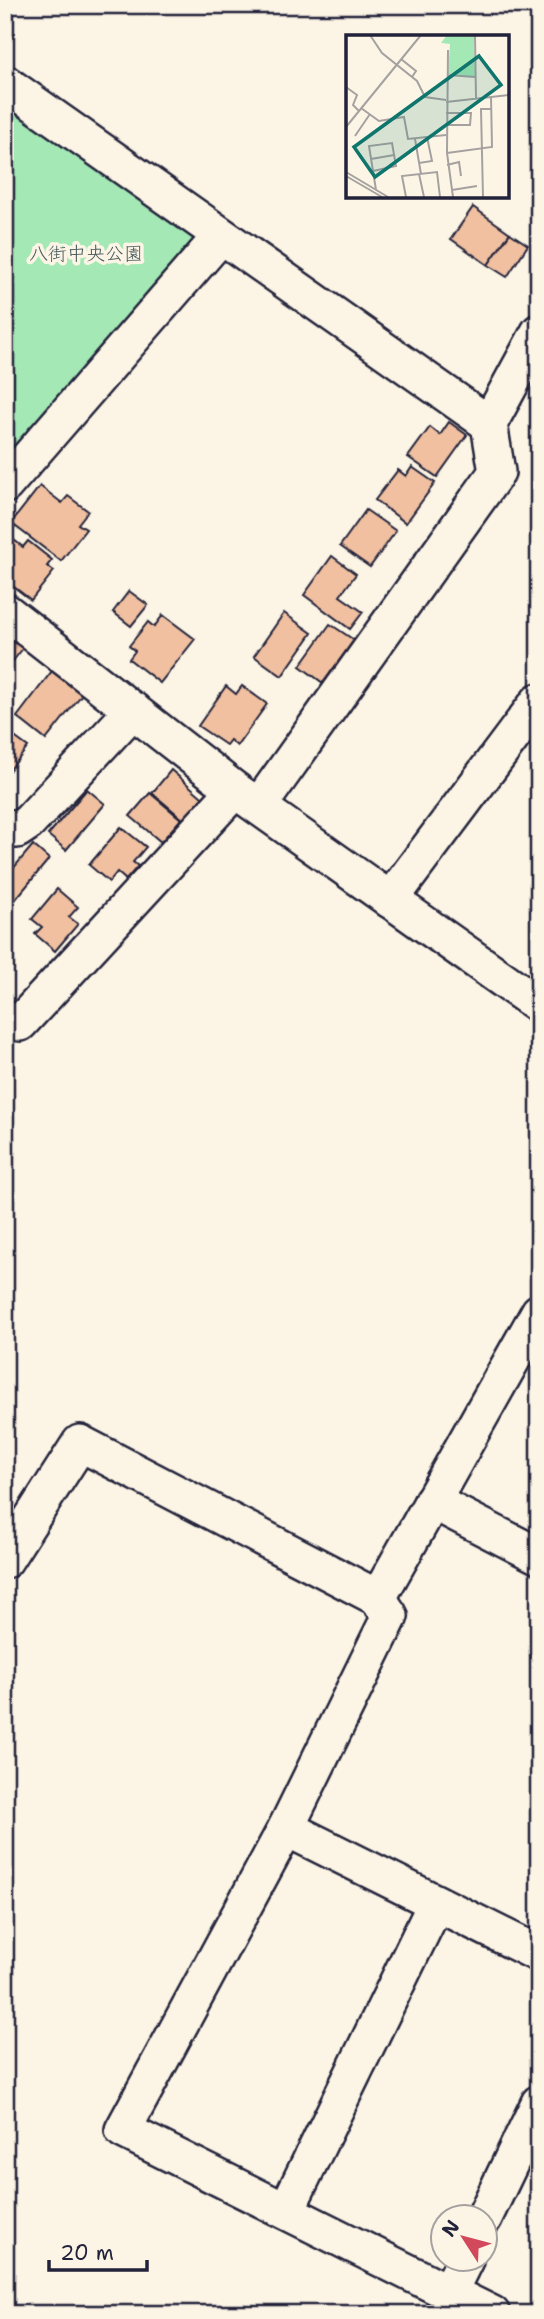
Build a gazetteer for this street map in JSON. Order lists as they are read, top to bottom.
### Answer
{
  "parks": ["八街中央公園"],
  "scale_bar": "20 m",
  "north": "top left"
}
